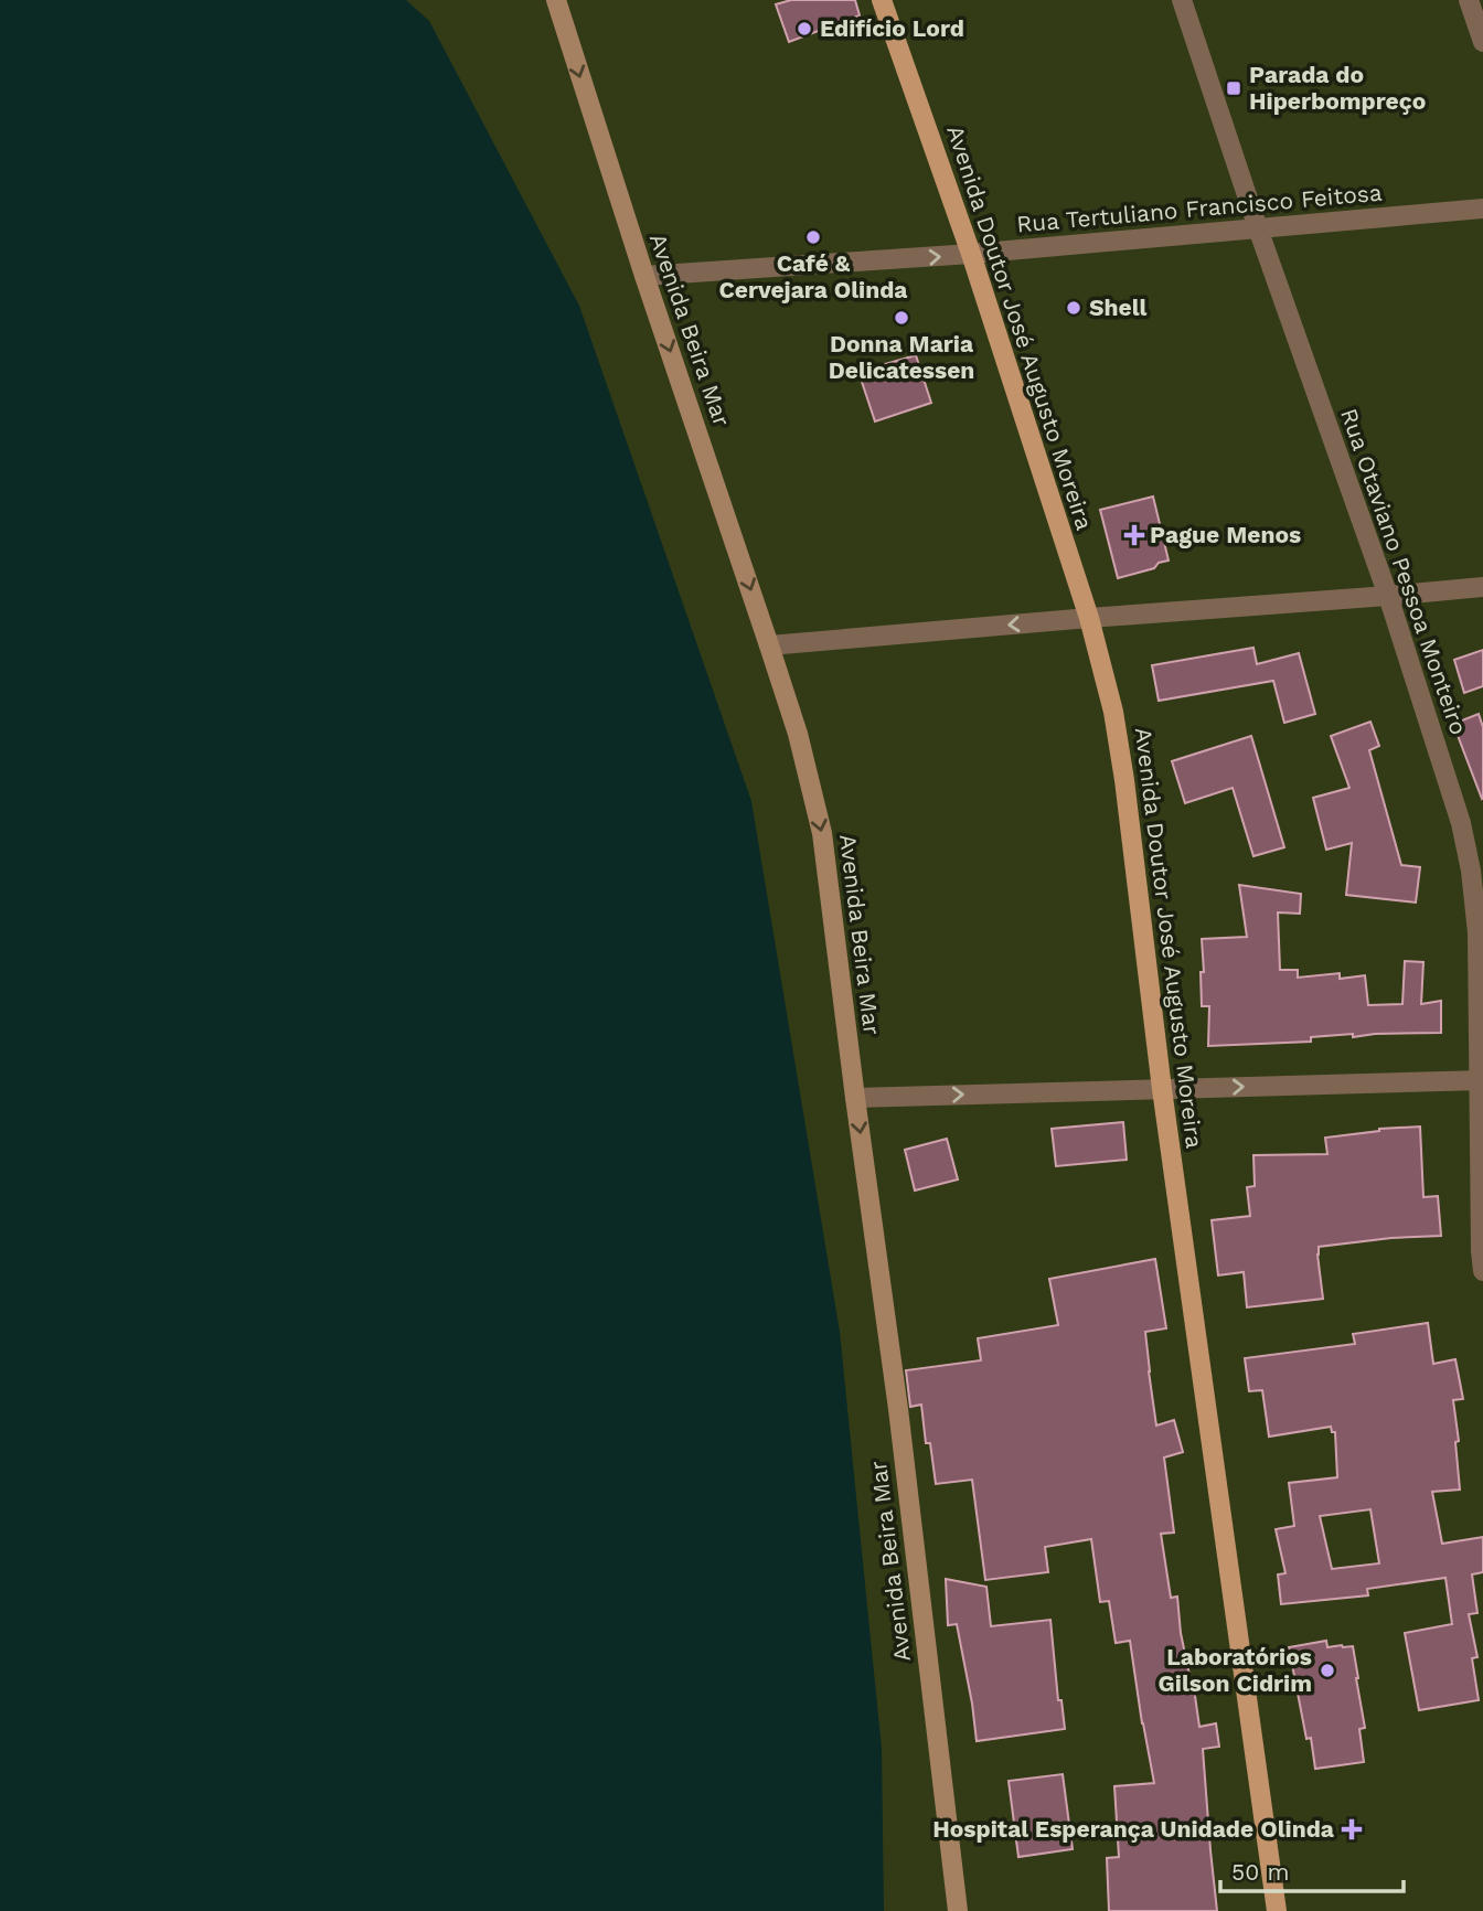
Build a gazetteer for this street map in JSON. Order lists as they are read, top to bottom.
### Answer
{
  "streets": {
    "main road": ["Avenida Doutor José Augusto Moreira", "Avenida Beira Mar"],
    "street": ["Rua Tertuliano Francisco Feitosa", "Rua Otaviano Pessoa Monteiro"]
  },
  "crossings": [
    ["Rua Tertuliano Francisco Feitosa", "Avenida Doutor José Augusto Moreira"],
    ["Rua Tertuliano Francisco Feitosa", "Avenida Beira Mar"],
    ["Rua Tertuliano Francisco Feitosa", "Rua Otaviano Pessoa Monteiro"]
  ],
  "one_way": ["Rua Tertuliano Francisco Feitosa", "Avenida Beira Mar"],
  "places": {
    "other": [
      "Edifício Lord",
      "Café & Cervejara Olinda",
      "Shell",
      "Donna Maria Delicatessen",
      "Laboratórios Gilson Cidrim"
    ],
    "transit": ["Parada do Hiperbompreço"],
    "health": ["Pague Menos", "Hospital Esperança Unidade Olinda"]
  },
  "scale_bar": "50 m"
}
